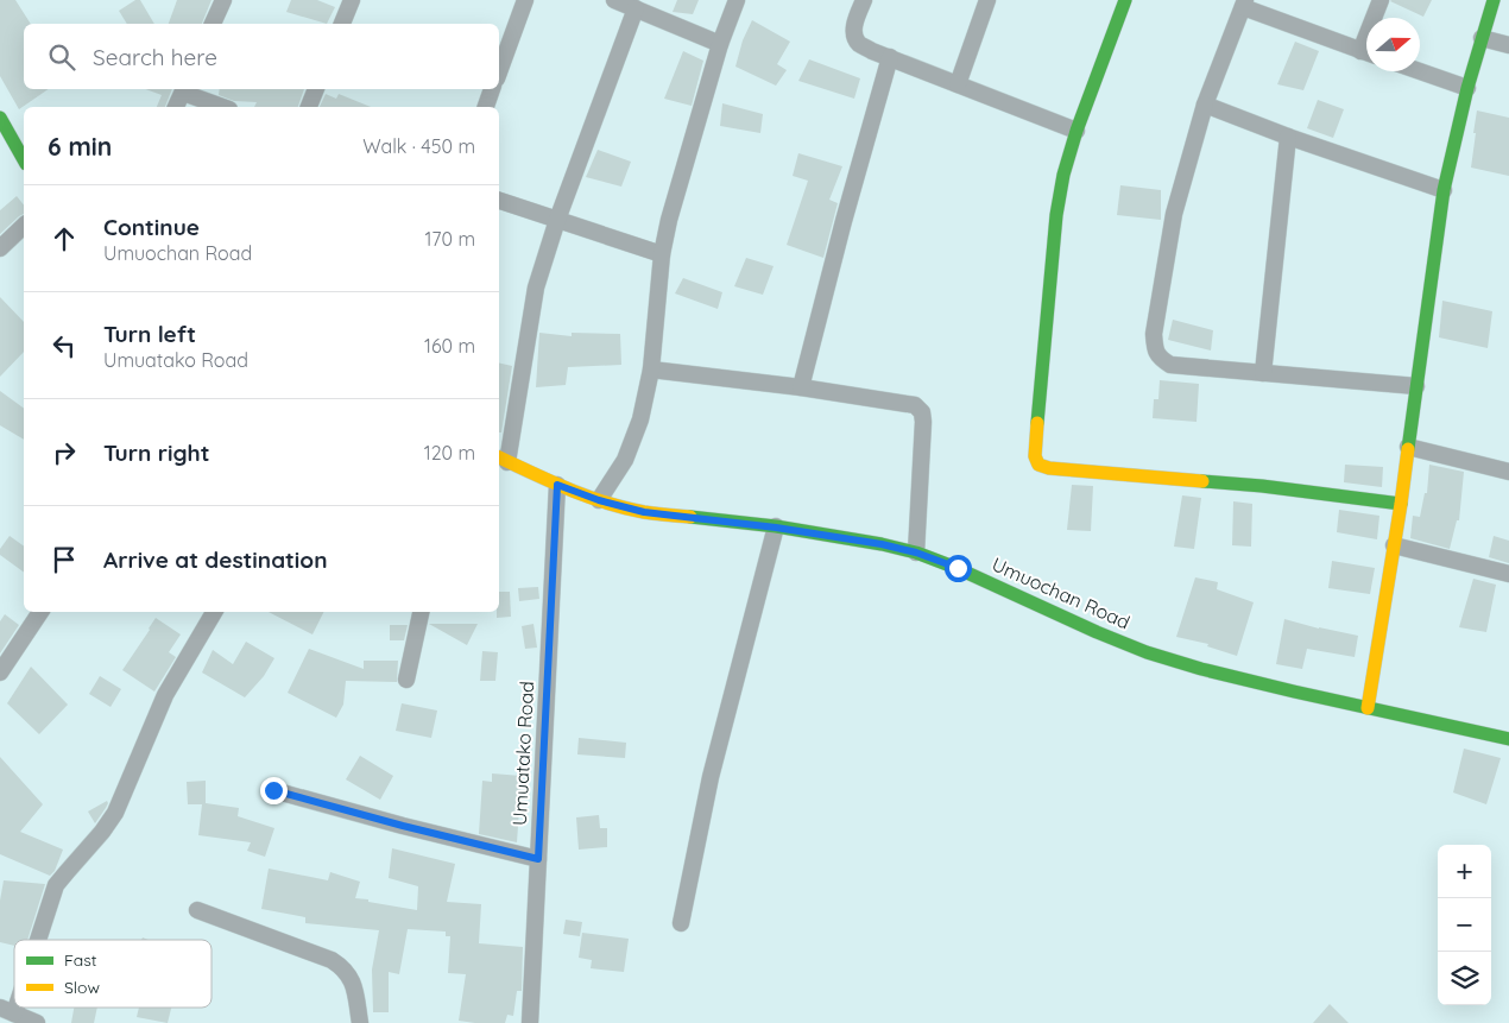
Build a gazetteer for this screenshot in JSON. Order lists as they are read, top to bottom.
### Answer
{
  "streets": {
    "street": ["Umuochan Road", "Umuatako Road"]
  },
  "crossings": [
    ["Umuochan Road", "Umuatako Road"]
  ],
  "legend": ["Fast", "Slow"],
  "north": "right",
  "page": {
    "search": "Search here",
    "heading": ["6 min", "Walk · 450 m"],
    "list": [
      ["Continue", "Umuochan Road", "170 m"],
      ["Turn left", "Umuatako Road", "160 m"],
      ["Turn right", "120 m"],
      "Arrive at destination"
    ],
    "map_buttons": ["+", "−"]
  }
}
